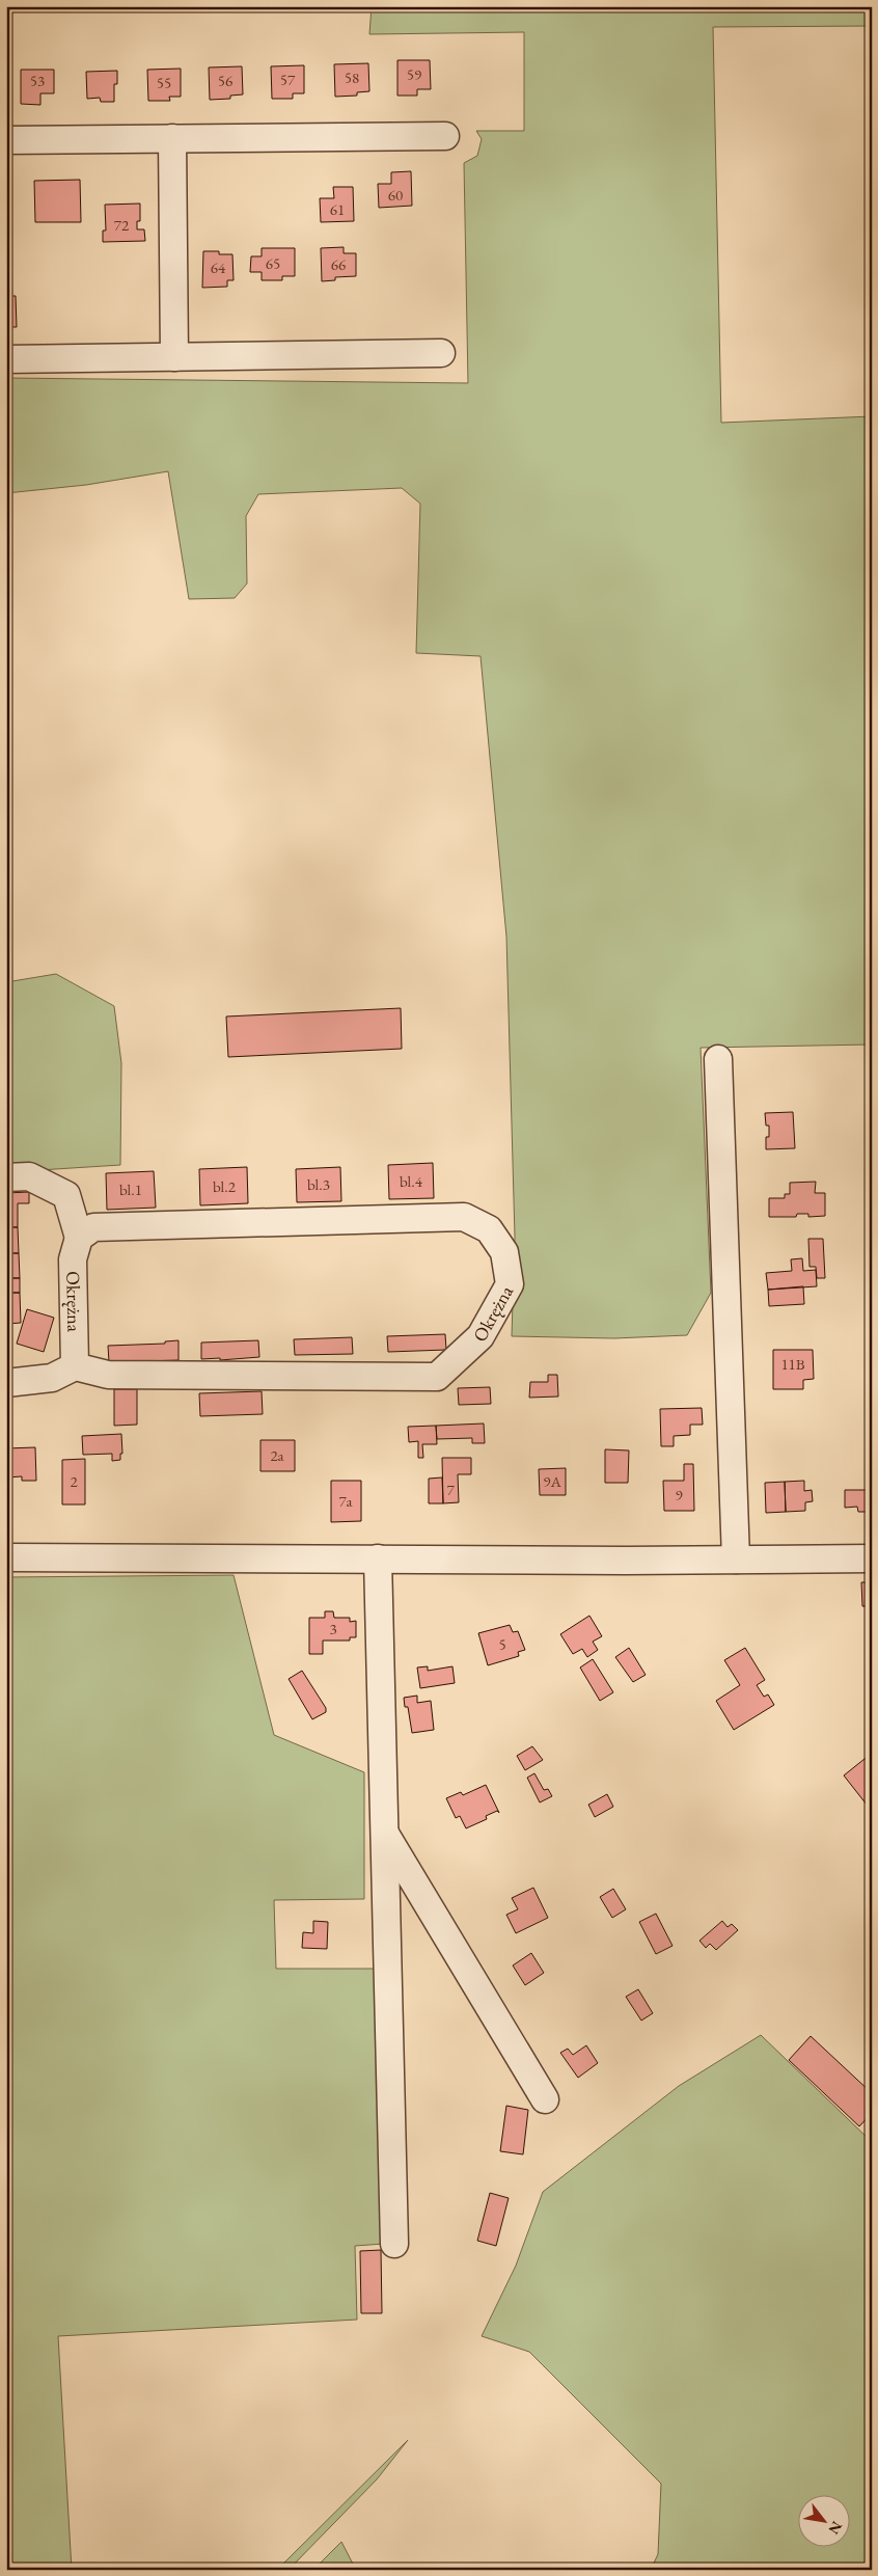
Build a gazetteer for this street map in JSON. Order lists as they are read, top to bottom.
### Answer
{
  "streets": {
    "street": ["Okrężna"]
  },
  "house_numbers": [
    "59",
    "58",
    "57",
    "53",
    "56",
    "55",
    "60",
    "61",
    "72",
    "65",
    "66",
    "64",
    "bl.4",
    "bl.3",
    "bl.2",
    "bl.1",
    "11B",
    "2a",
    "2",
    "9A",
    "7",
    "9",
    "7a",
    "3",
    "5"
  ],
  "north": "bottom right"
}
